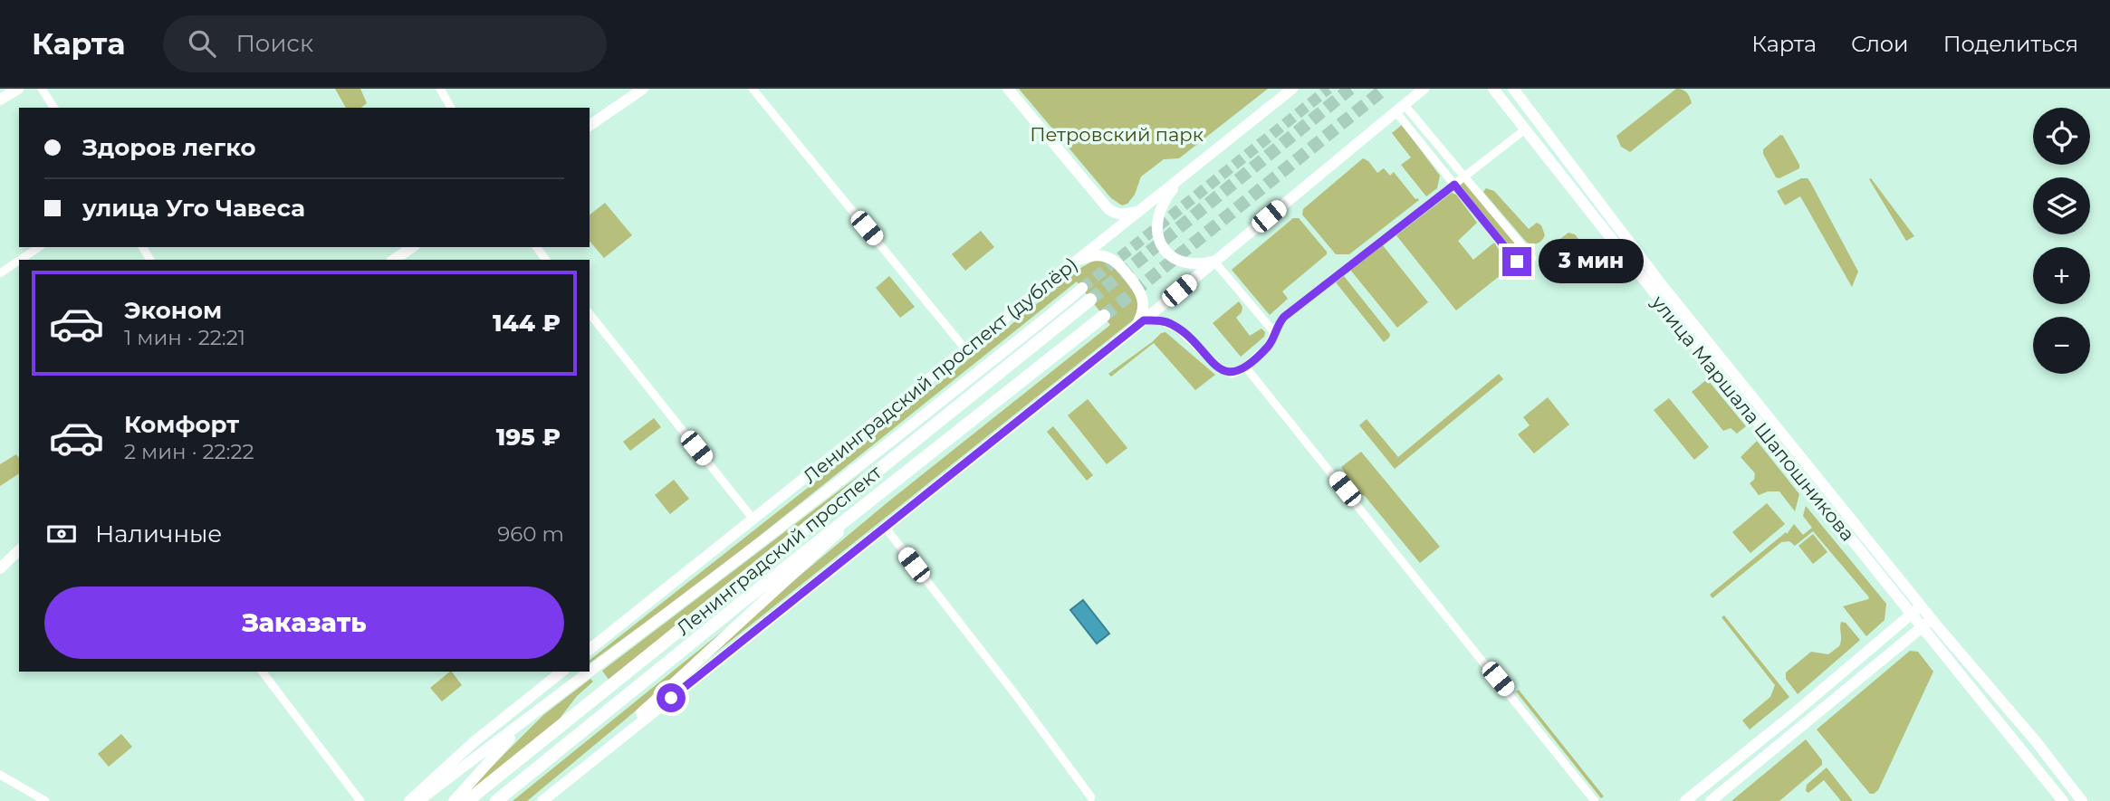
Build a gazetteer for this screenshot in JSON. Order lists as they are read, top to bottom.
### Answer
{
  "streets": {
    "main road": ["Ленинградский проспект (дублёр)", "улица Маршала Шапошникова", "Ленинградский проспект"]
  },
  "parks": ["Петровский парк"],
  "page": {
    "header": "Карта",
    "search": "Поиск",
    "nav": ["Карта", "Слои", "Поделиться"],
    "map_buttons": ["+", "−"],
    "banner": ["Здоров легко", "улица Уго Чавеса"],
    "bubble": "3 мин",
    "list": [
      {
        "name": "Эконом",
        "note": "1 мин · 22:21",
        "value": "144 ₽"
      },
      {
        "name": "Комфорт",
        "note": "2 мин · 22:22",
        "value": "195 ₽"
      }
    ],
    "pay": ["Наличные", "960 m"],
    "buttons": "Заказать"
  }
}
